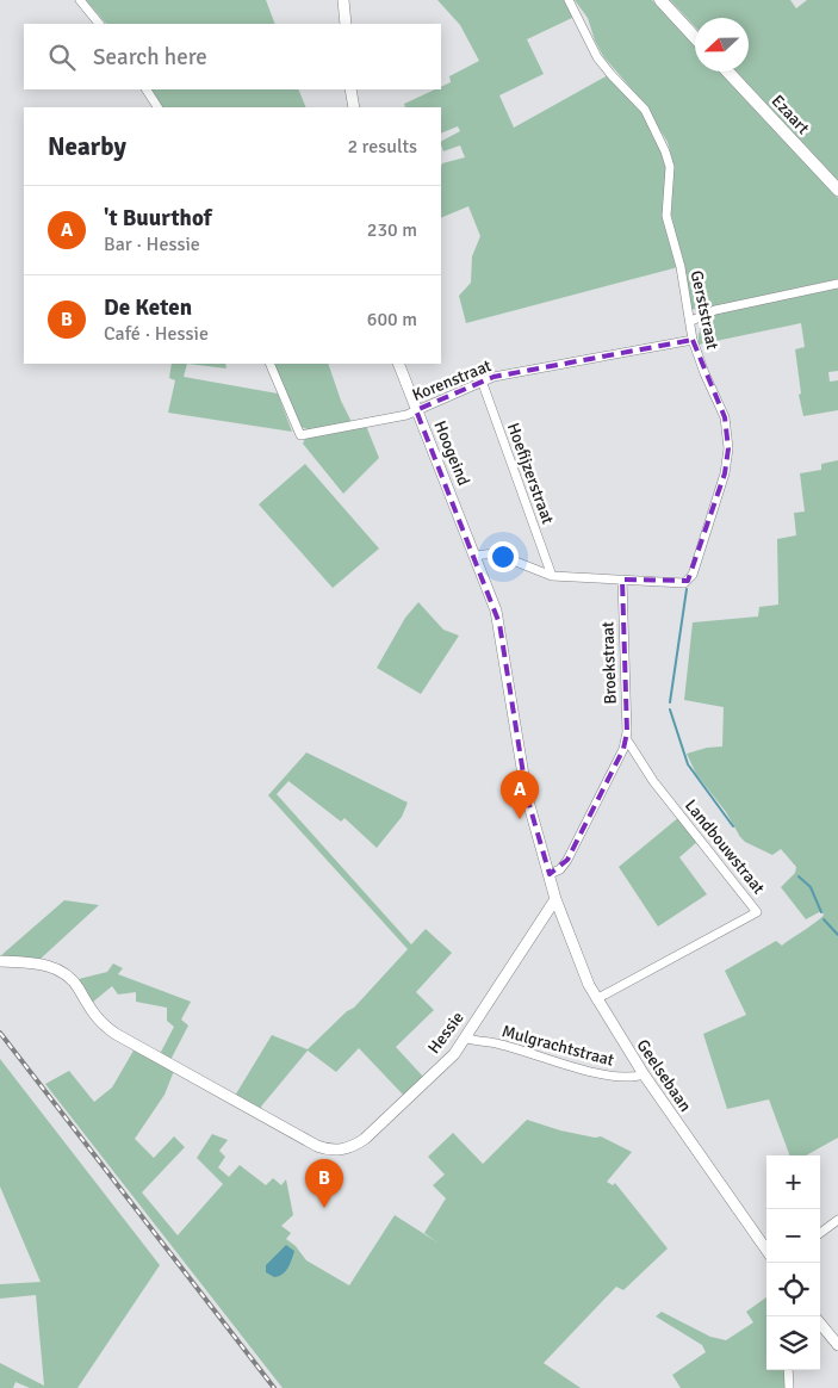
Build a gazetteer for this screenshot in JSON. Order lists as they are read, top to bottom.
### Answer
{
  "streets": {
    "main road": ["Ezaart"],
    "street": [
      "Gerststraat",
      "Korenstraat",
      "Hoogeind",
      "Hoefijzerstraat",
      "Broekstraat",
      "Landbouwstraat",
      "Hessie",
      "Mulgrachtstraat",
      "Geelsebaan"
    ]
  },
  "crossings": [
    ["Gerststraat", "Korenstraat"],
    ["Gerststraat", "Broekstraat"],
    ["Korenstraat", "Hoogeind"],
    ["Korenstraat", "Hoefijzerstraat"],
    ["Broekstraat", "Landbouwstraat"],
    ["Landbouwstraat", "Geelsebaan"],
    ["Hessie", "Mulgrachtstraat"],
    ["Hessie", "Geelsebaan"],
    ["Mulgrachtstraat", "Geelsebaan"]
  ],
  "north": "left",
  "page": {
    "search": "Search here",
    "heading": ["Nearby", "2 results"],
    "list": [
      {
        "mark": "A",
        "name": "'t Buurthof",
        "note": "Bar · Hessie",
        "value": "230 m"
      },
      {
        "mark": "B",
        "name": "De Keten",
        "note": "Café · Hessie",
        "value": "600 m"
      }
    ],
    "pins": ["A", "B"],
    "map_buttons": ["+", "−"]
  }
}
